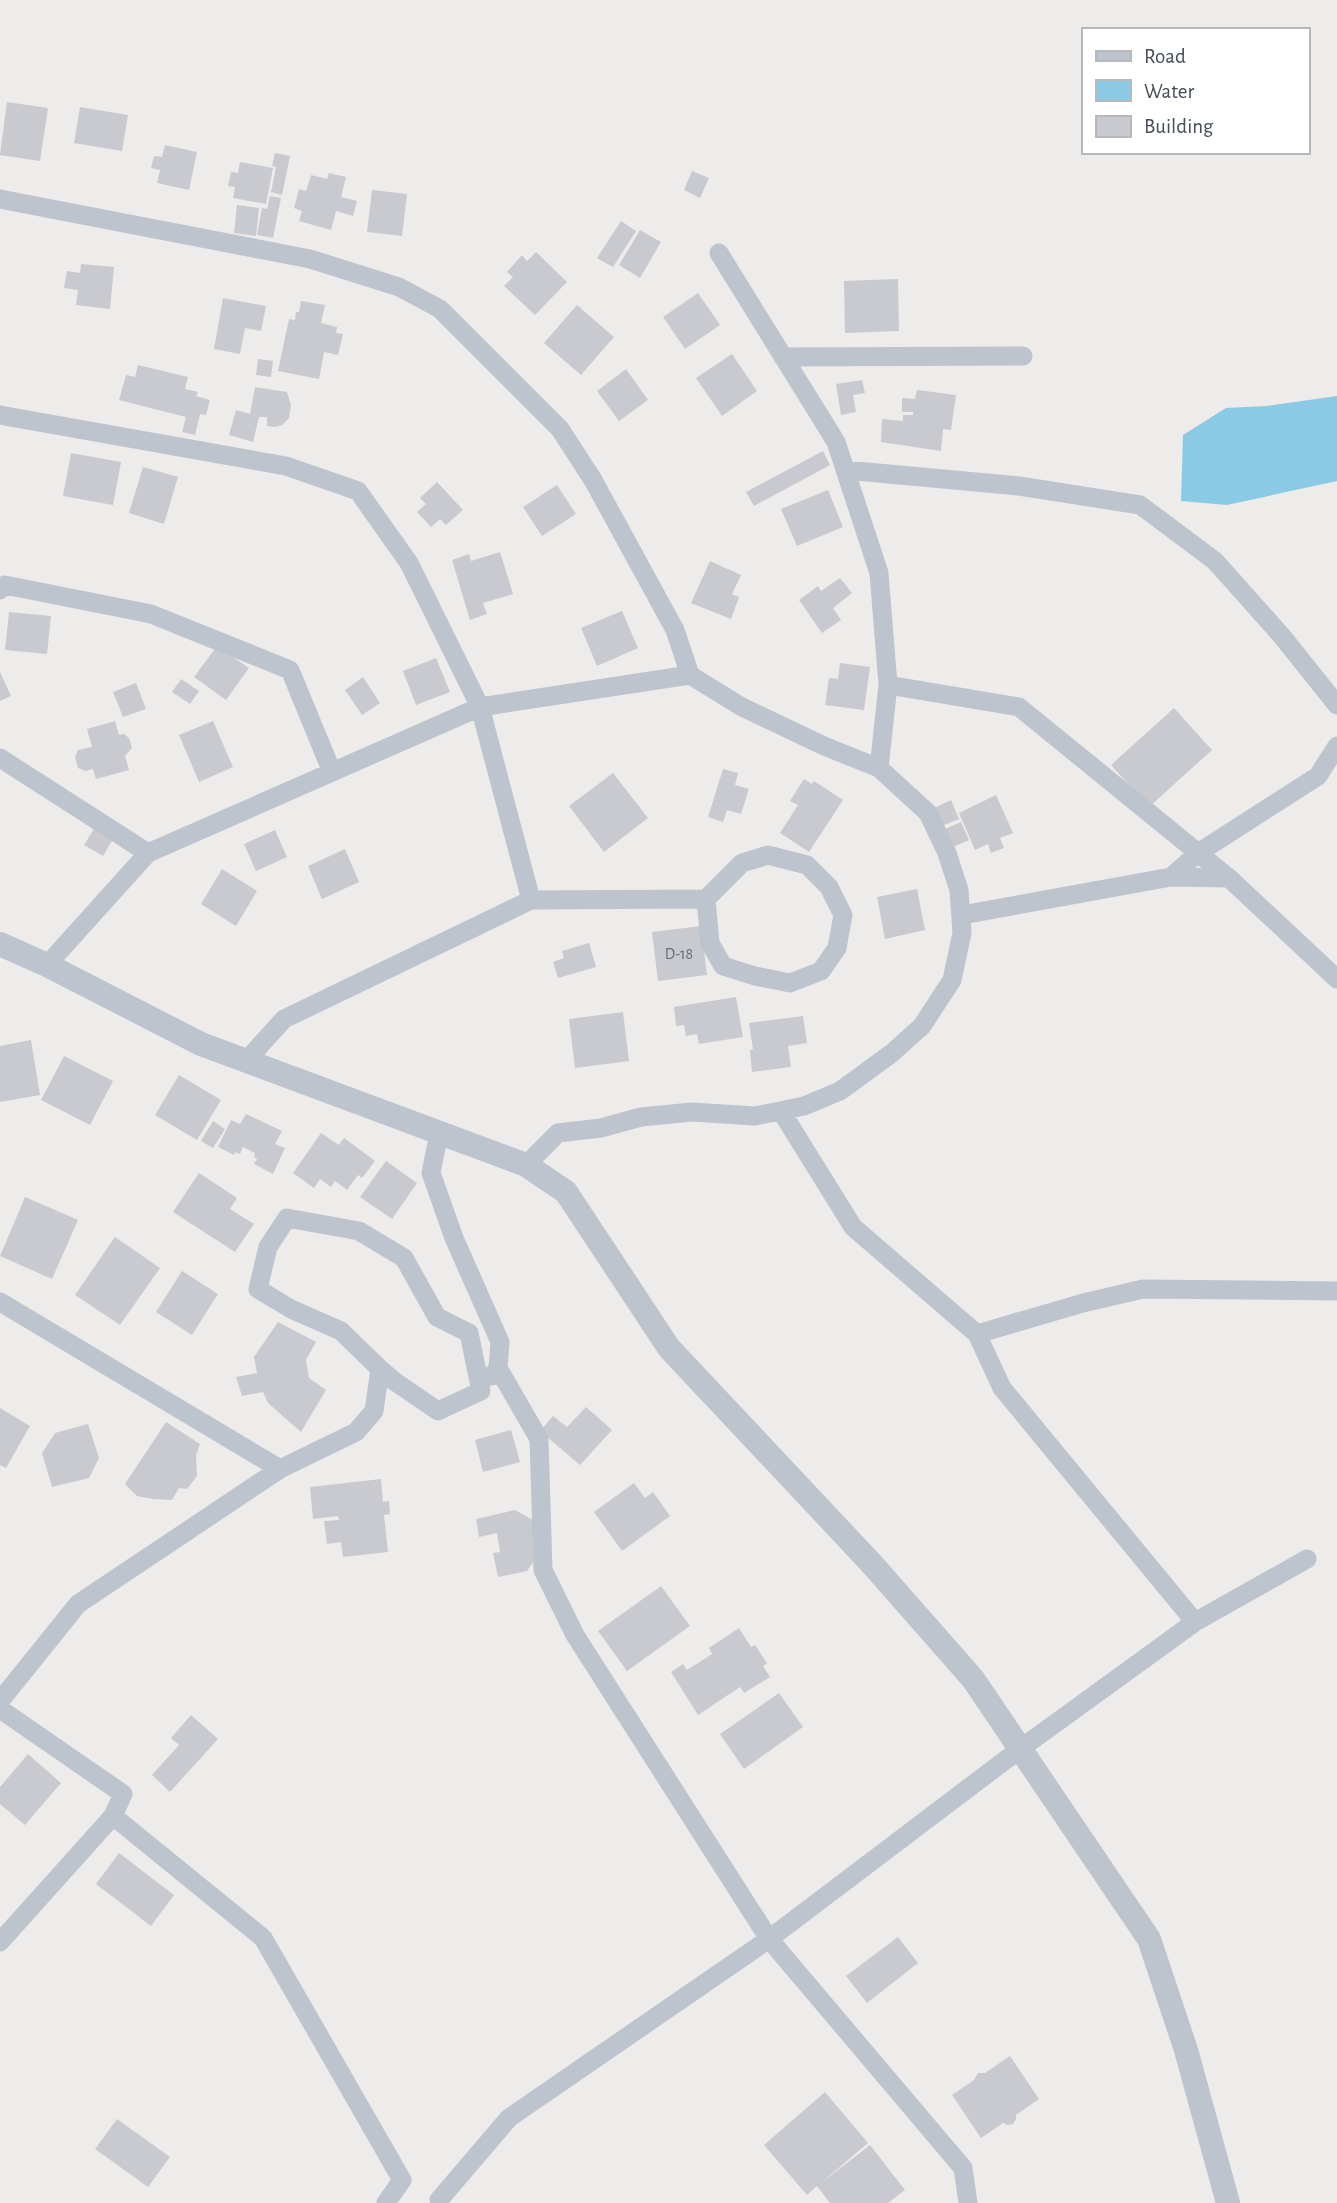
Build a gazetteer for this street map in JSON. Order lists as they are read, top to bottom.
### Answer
{
  "house_numbers": ["D-18"],
  "legend": ["Road", "Water", "Building"]
}
